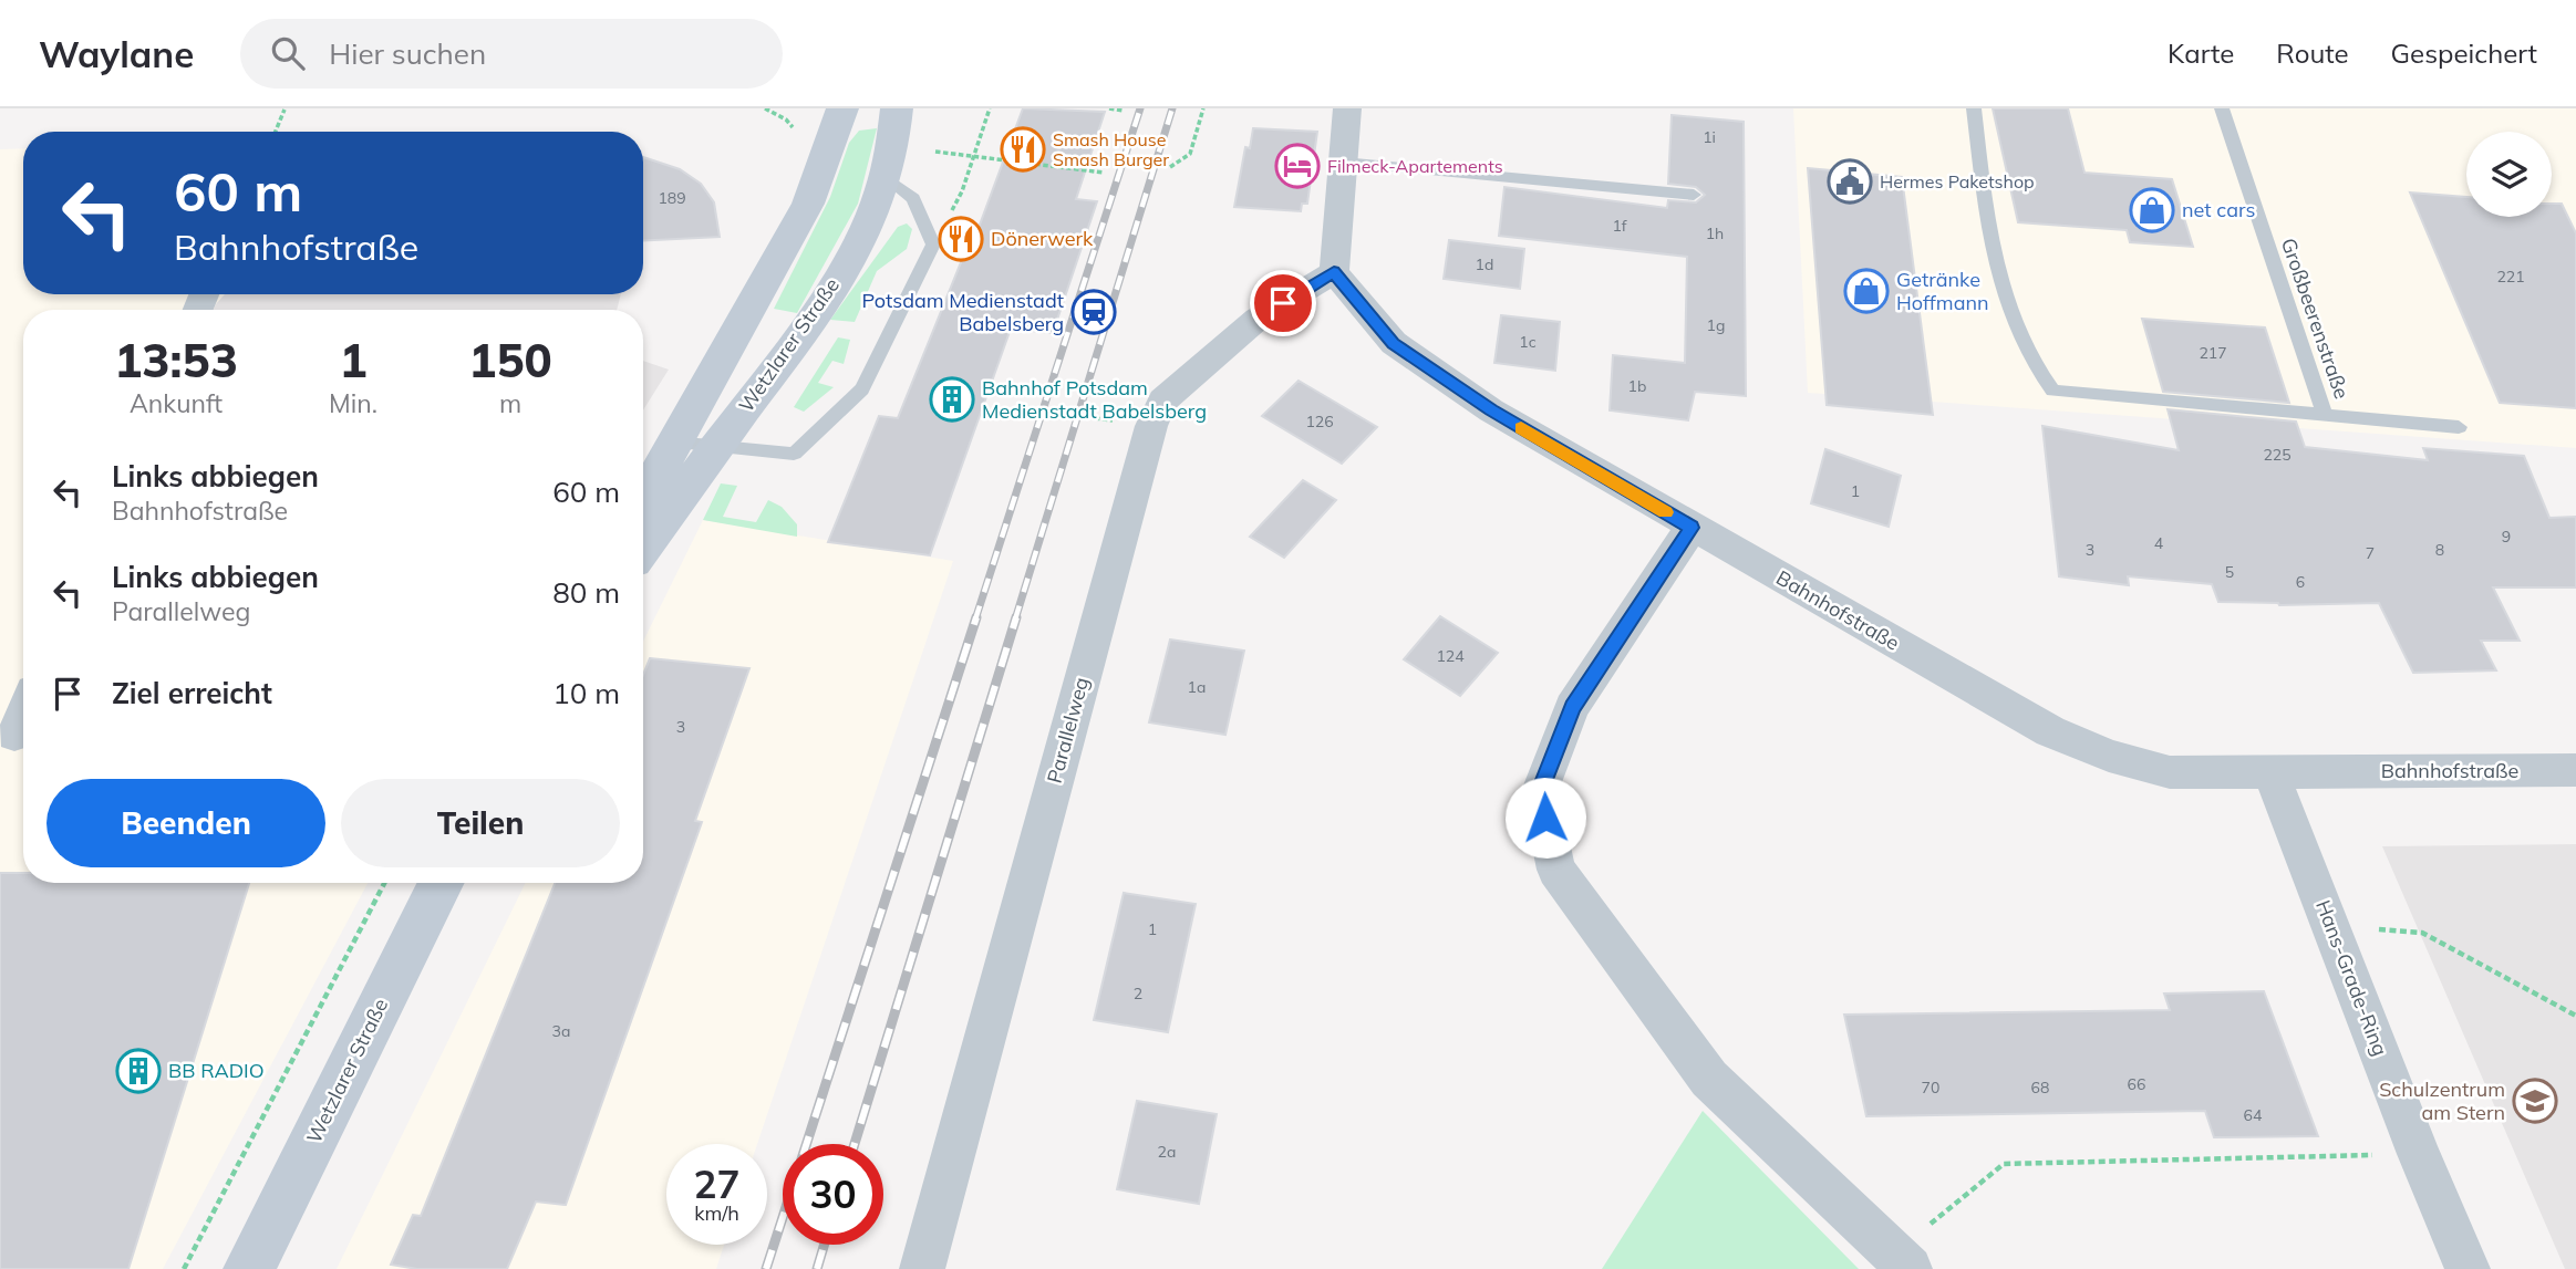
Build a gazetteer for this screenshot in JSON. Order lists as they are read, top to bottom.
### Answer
{
  "streets": {
    "street": [
      "Wetzlarer Straße",
      "Bahnhofstraße",
      "Parallelweg",
      "Hans-Grade-Ring"
    ],
    "lane": ["Großbeerenstraße"]
  },
  "crossings": [
    ["Bahnhofstraße", "Parallelweg"],
    ["Bahnhofstraße", "Hans-Grade-Ring"]
  ],
  "places": {
    "restaurant": ["Smash House Smash Burger", "Dönerwerk"],
    "hotel": ["Filmeck-Apartements"],
    "public building": ["Hermes Paketshop"],
    "shop": ["net cars", "Getränke Hoffmann"],
    "station": ["Potsdam Medienstadt Babelsberg"],
    "building": ["Bahnhof Potsdam Medienstadt Babelsberg", "BB RADIO"],
    "school or university": ["Schulzentrum am Stern"]
  },
  "house_numbers": [
    "1i",
    "189",
    "1f",
    "1h",
    "1d",
    "221",
    "1g",
    "1c",
    "217",
    "1b",
    "126",
    "225",
    "1",
    "9",
    "4",
    "3",
    "8",
    "7",
    "5",
    "6",
    "124",
    "1a",
    "3",
    "1",
    "2",
    "3a",
    "66",
    "70",
    "68",
    "64",
    "2a"
  ],
  "page": {
    "header": "Waylane",
    "search": "Hier suchen",
    "nav": ["Karte", "Route", "Gespeichert"],
    "turn": ["60 m", "Bahnhofstraße"],
    "eta": [
      "13:53",
      "Ankunft",
      "1",
      "Min.",
      "150",
      "m"
    ],
    "list": [
      {
        "name": "Links abbiegen",
        "note": "Bahnhofstraße",
        "value": "60 m"
      },
      {
        "name": "Links abbiegen",
        "note": "Parallelweg",
        "value": "80 m"
      },
      {
        "name": "Ziel erreicht",
        "value": "10 m"
      }
    ],
    "buttons": ["Beenden", "Teilen"],
    "speed": "27 km/h",
    "limit": "30"
  }
}
